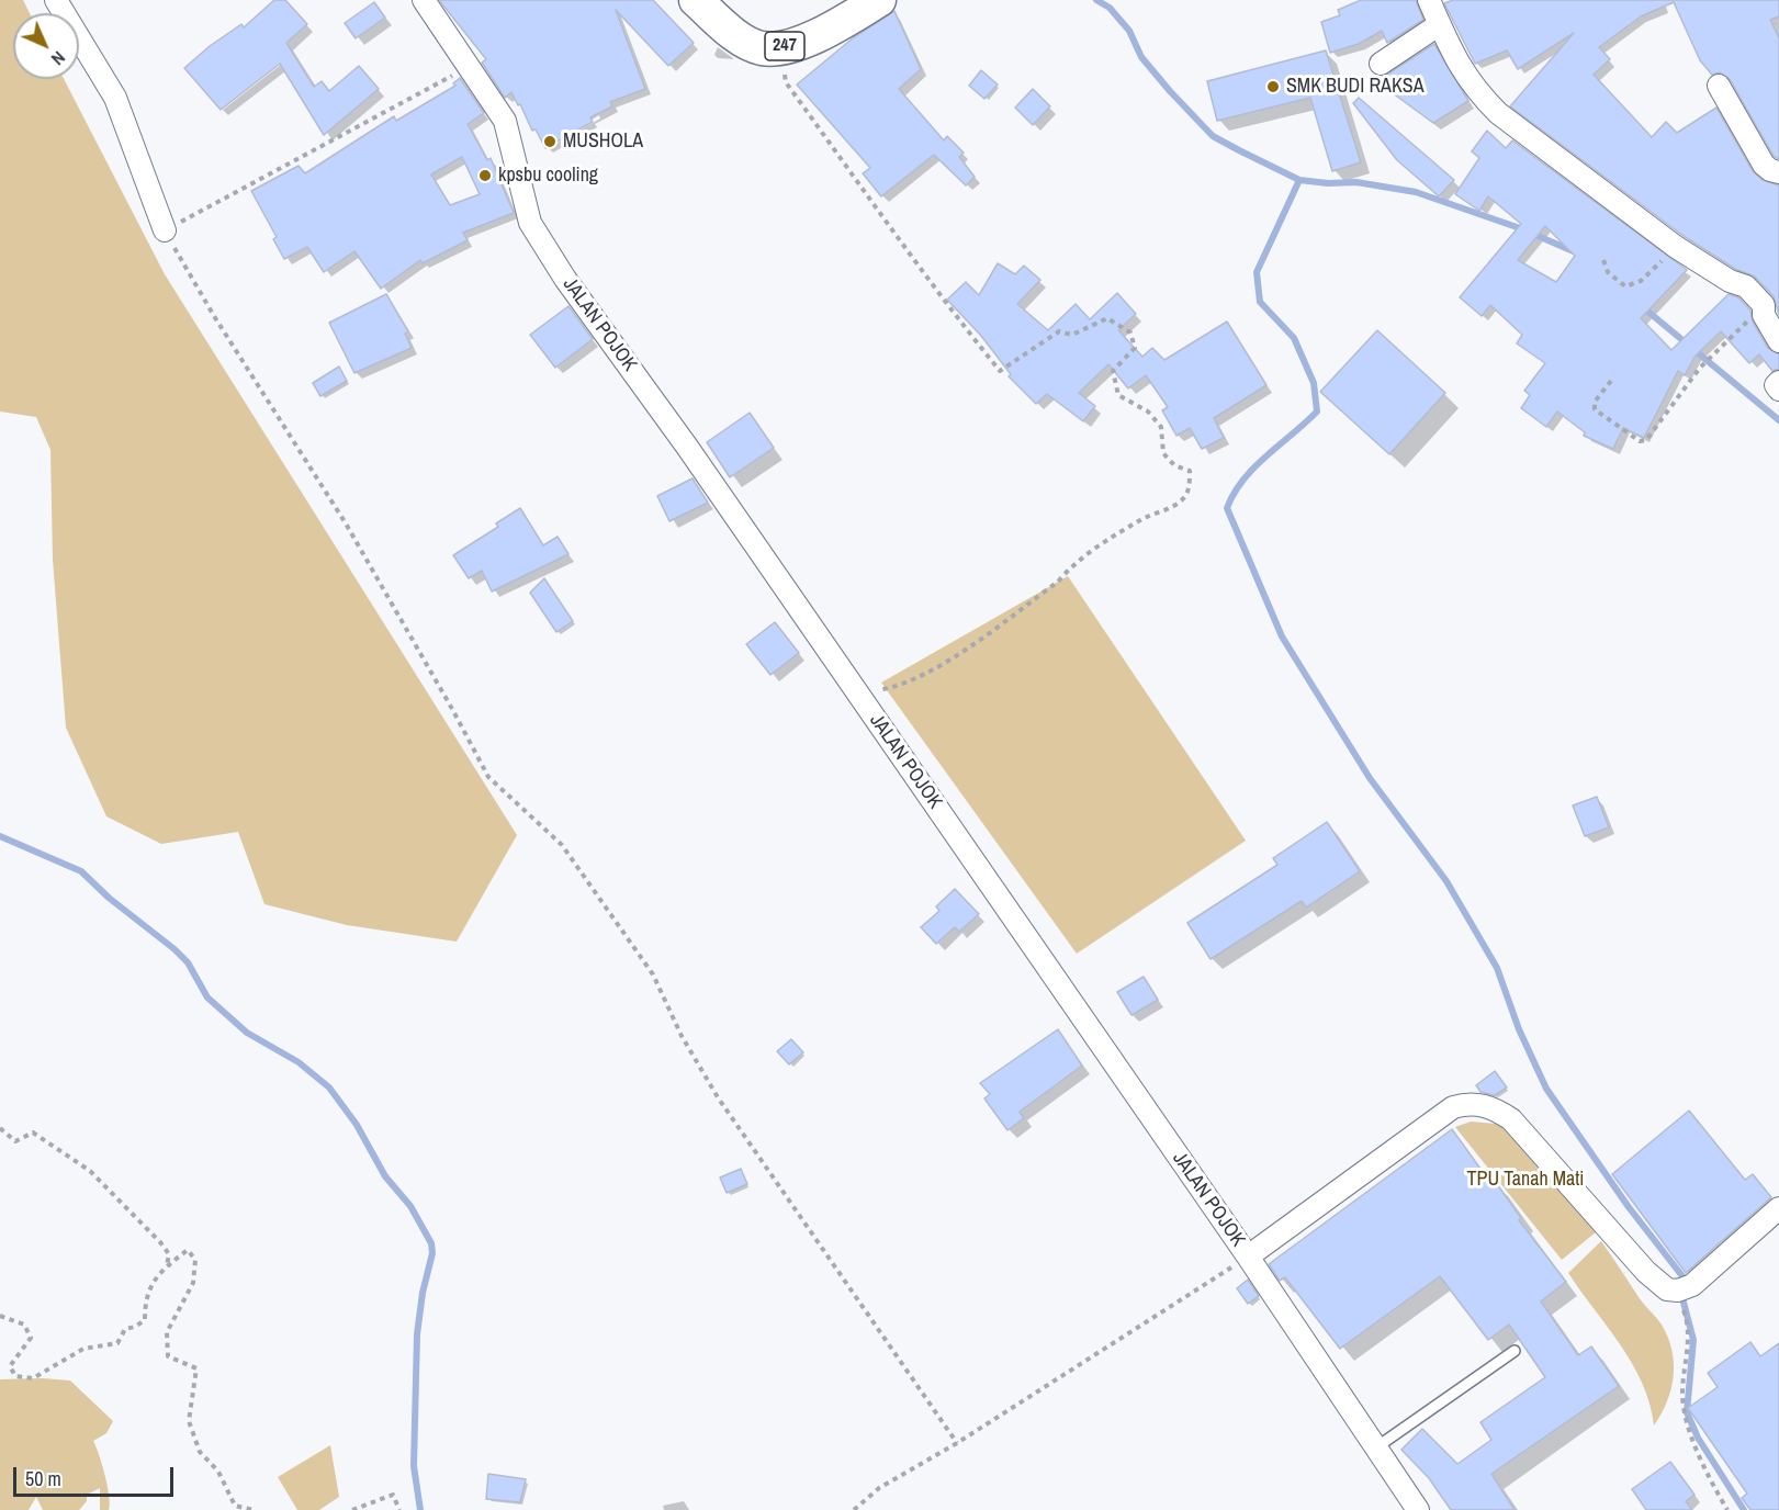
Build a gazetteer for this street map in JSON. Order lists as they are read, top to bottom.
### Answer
{
  "streets": {
    "main road": ["247"],
    "street": ["JALAN POJOK"]
  },
  "parks": ["TPU Tanah Mati"],
  "places": ["SMK BUDI RAKSA", "MUSHOLA", "kpsbu cooling"],
  "scale_bar": "50 m",
  "north": "bottom right"
}
